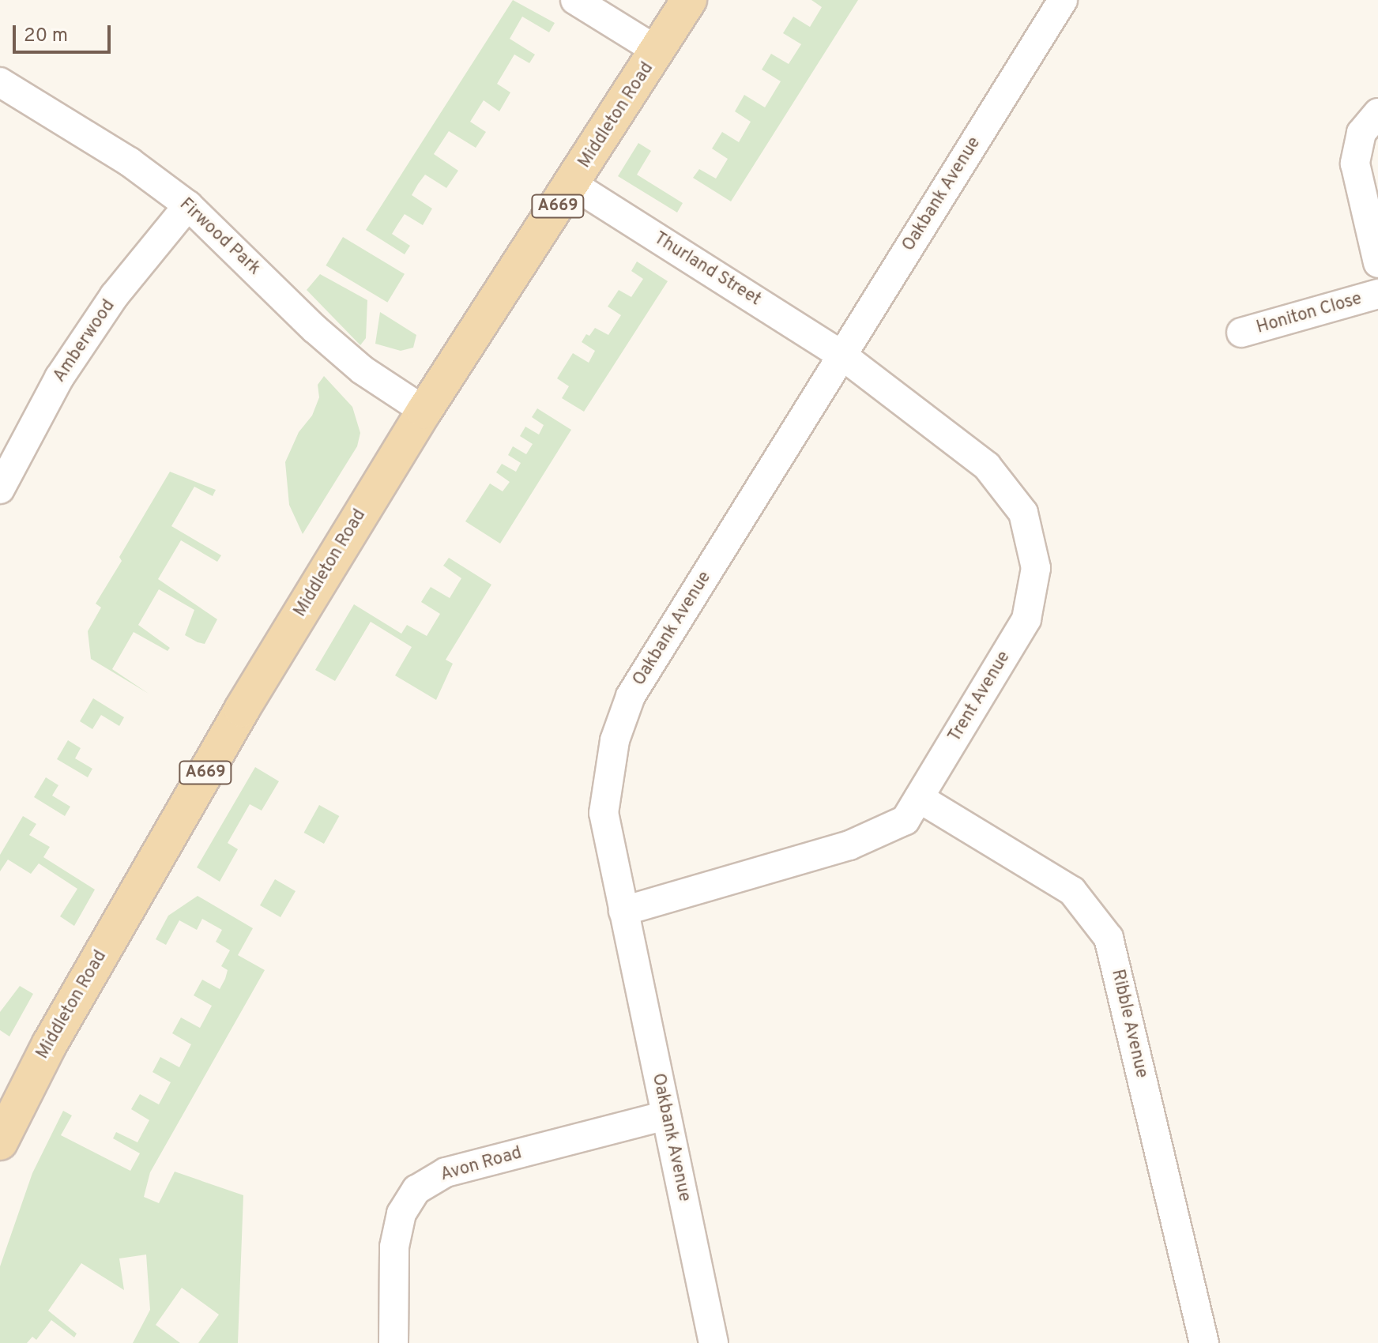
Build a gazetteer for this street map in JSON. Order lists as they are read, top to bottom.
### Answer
{
  "streets": {
    "main road": ["Middleton Road", "A669"],
    "street": [
      "Oakbank Avenue",
      "Firwood Park",
      "Thurland Street",
      "Honiton Close",
      "Amberwood",
      "Trent Avenue",
      "Ribble Avenue",
      "Avon Road"
    ]
  },
  "crossings": [
    ["Middleton Road", "Firwood Park"],
    ["Middleton Road", "Thurland Street"],
    ["Oakbank Avenue", "Thurland Street"],
    ["Oakbank Avenue", "Trent Avenue"],
    ["Oakbank Avenue", "Avon Road"],
    ["Firwood Park", "Amberwood"],
    ["Thurland Street", "Trent Avenue"],
    ["Trent Avenue", "Ribble Avenue"]
  ],
  "scale_bar": "20 m"
}
